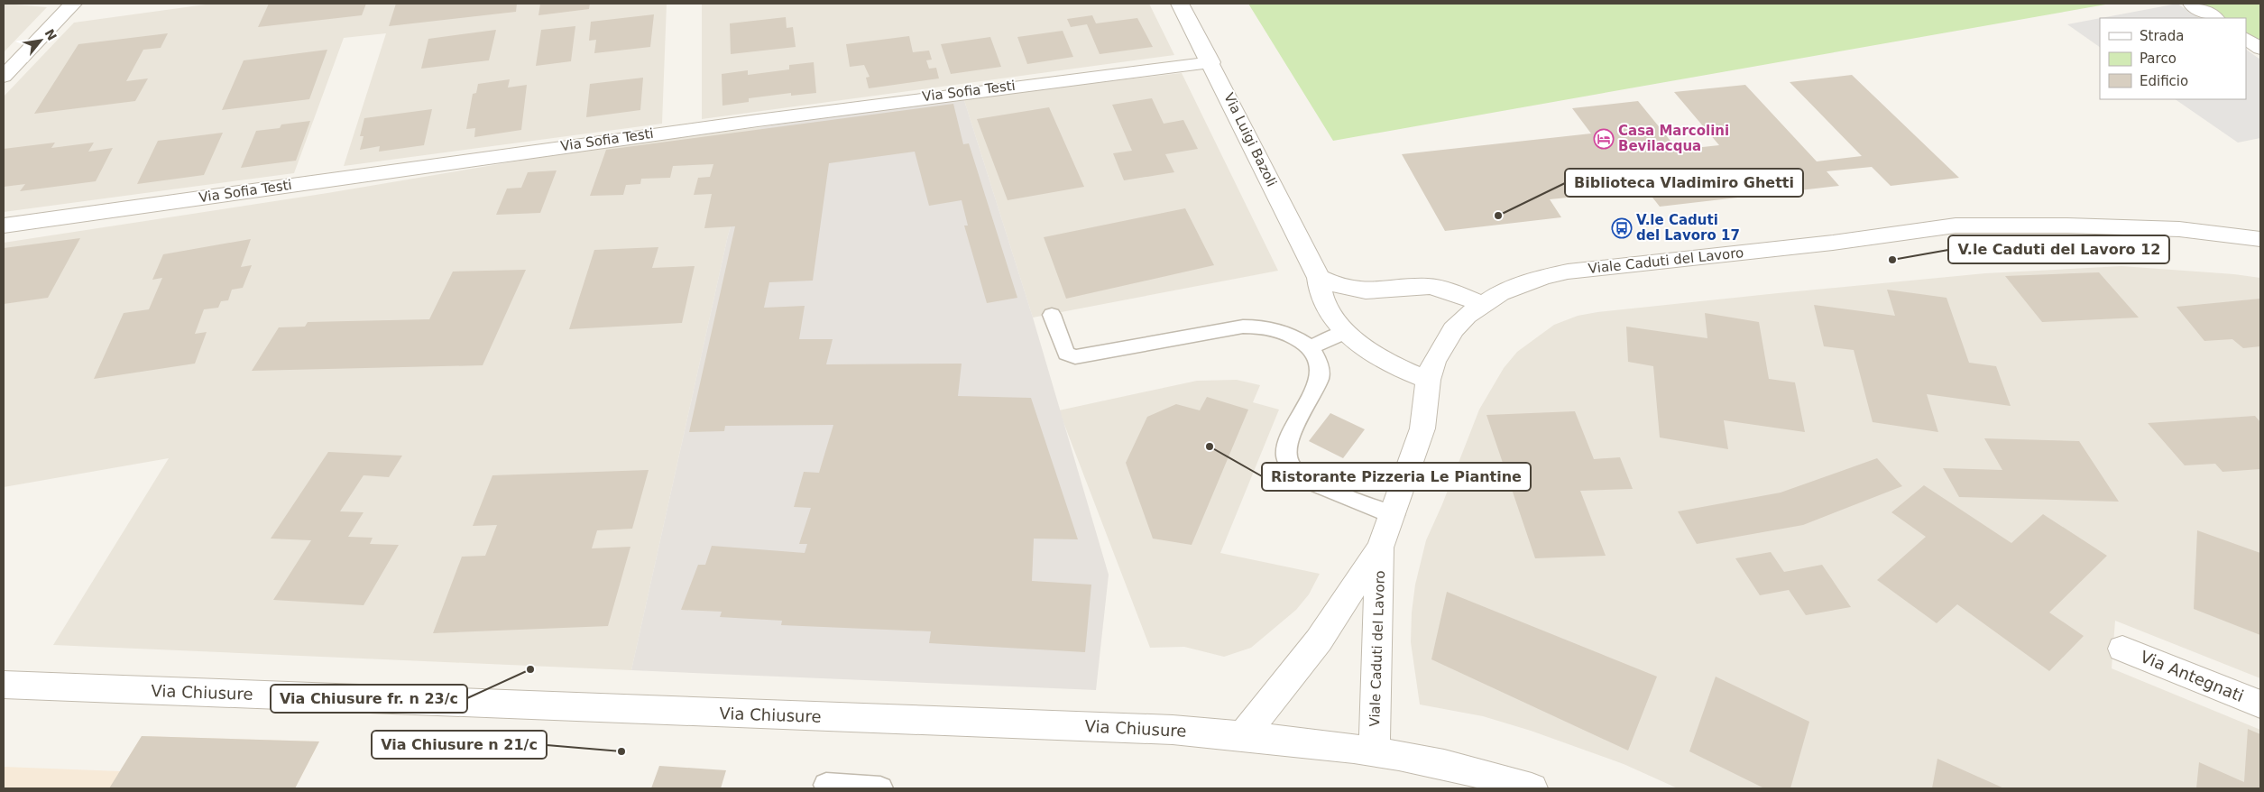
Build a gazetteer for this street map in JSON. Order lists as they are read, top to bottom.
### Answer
{
  "streets": {
    "street": [
      "Via Sofia Testi",
      "Via Luigi Bazoli",
      "Viale Caduti del Lavoro",
      "Via Antegnati",
      "Via Chiusure"
    ]
  },
  "crossings": [
    ["Via Sofia Testi", "Via Luigi Bazoli"],
    ["Via Luigi Bazoli", "Viale Caduti del Lavoro"],
    ["Viale Caduti del Lavoro", "Via Chiusure"]
  ],
  "places": {
    "hotel": ["Casa Marcolini Bevilacqua"],
    "other": [
      "Biblioteca Vladimiro Ghetti",
      "V.le Caduti del Lavoro 12",
      "Ristorante Pizzeria Le Piantine",
      "Via Chiusure fr. n 23/c",
      "Via Chiusure n 21/c"
    ],
    "bus stop": ["V.le Caduti del Lavoro 17"]
  },
  "legend": ["Strada", "Parco", "Edificio"],
  "north": "top right"
}
